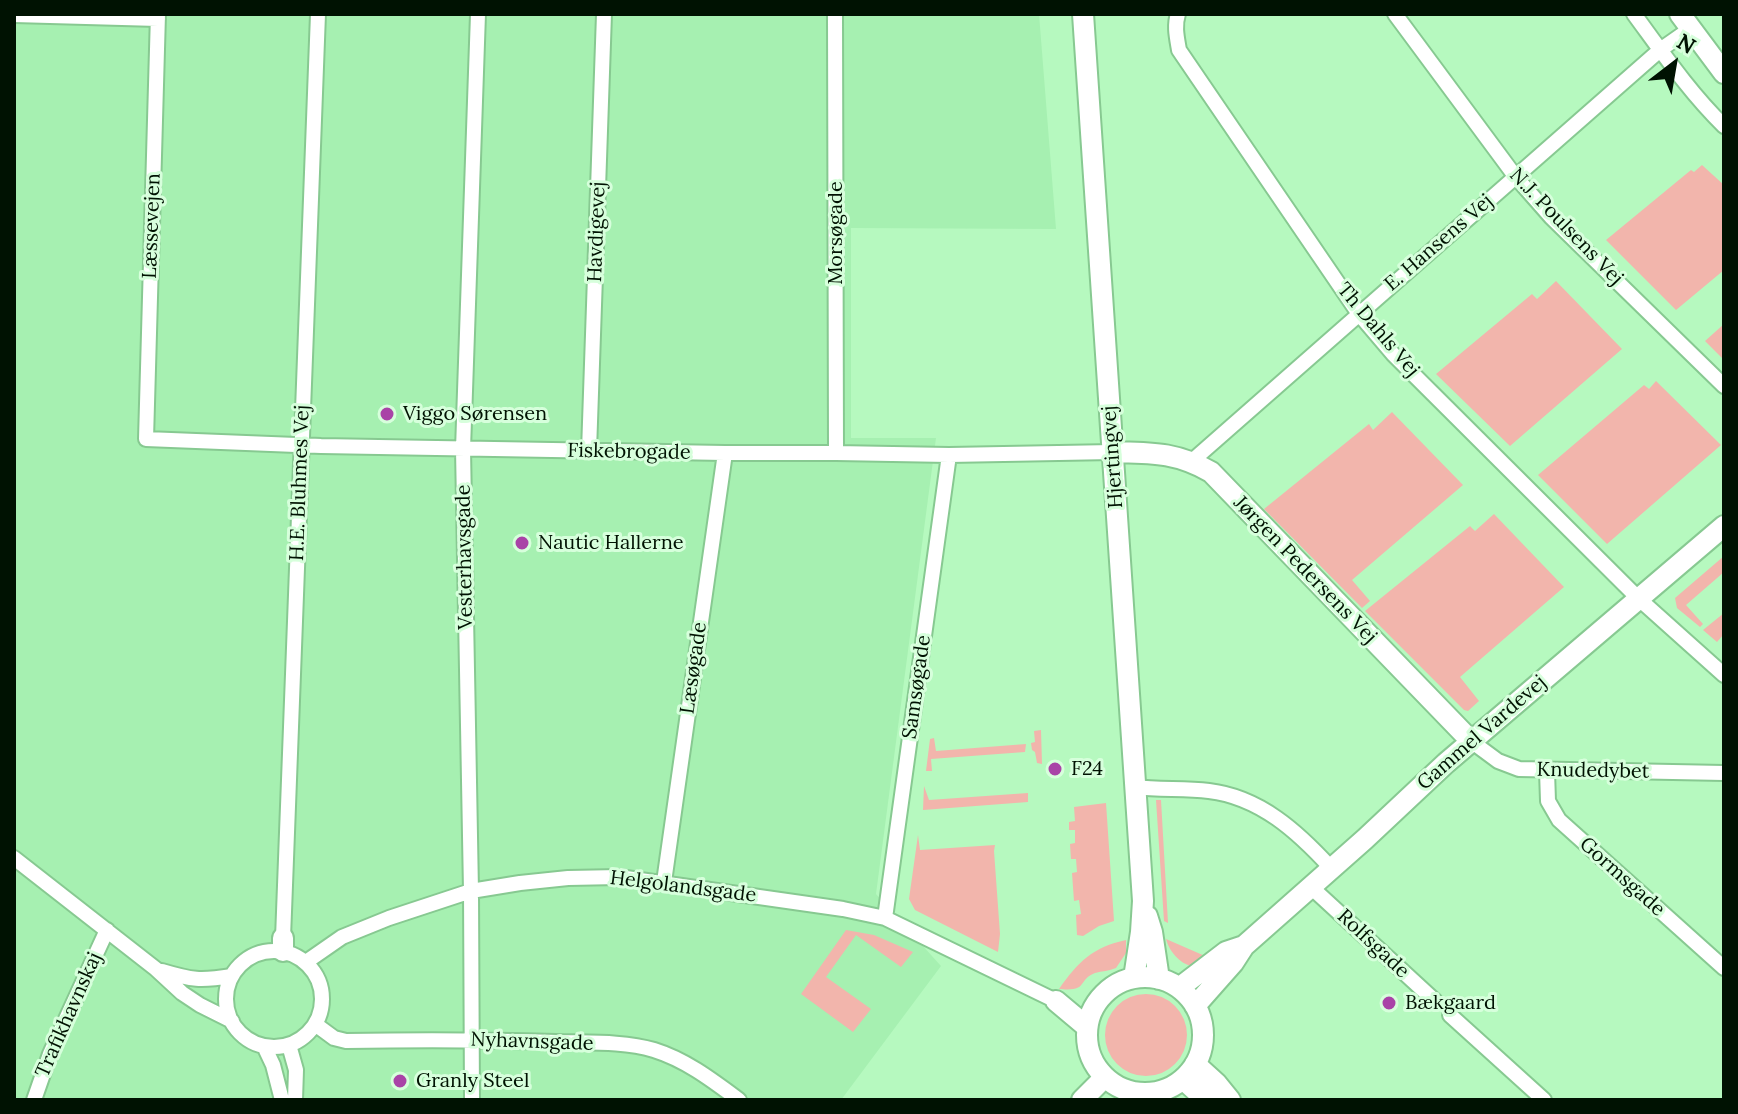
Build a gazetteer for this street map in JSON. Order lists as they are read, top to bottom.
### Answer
{
  "streets": {
    "main road": [
      "Hjertingvej",
      "Jørgen Pedersens Vej",
      "Gammel Vardevej",
      "Helgolandsgade"
    ],
    "street": [
      "Læssevejen",
      "N.J. Poulsens Vej",
      "Havdigevej",
      "Morsøgade",
      "E. Hansens Vej",
      "Th Dahls Vej",
      "Fiskebrogade",
      "H.E. Bluhmes Vej",
      "Vesterhavsgade",
      "Læsøgade",
      "Samsøgade",
      "Knudedybet",
      "Gormsgade",
      "Rolfsgade",
      "Trafikhavnskaj",
      "Nyhavnsgade"
    ]
  },
  "crossings": [
    ["Læssevejen", "Fiskebrogade"],
    ["N.J. Poulsens Vej", "E. Hansens Vej"],
    ["Havdigevej", "Fiskebrogade"],
    ["Morsøgade", "Fiskebrogade"],
    ["E. Hansens Vej", "Th Dahls Vej"],
    ["E. Hansens Vej", "Jørgen Pedersens Vej"],
    ["Th Dahls Vej", "Gammel Vardevej"],
    ["Fiskebrogade", "Hjertingvej"],
    ["Fiskebrogade", "H.E. Bluhmes Vej"],
    ["Fiskebrogade", "Vesterhavsgade"],
    ["Fiskebrogade", "Jørgen Pedersens Vej"],
    ["Fiskebrogade", "Læsøgade"],
    ["Fiskebrogade", "Samsøgade"],
    ["Hjertingvej", "Jørgen Pedersens Vej"],
    ["Hjertingvej", "Gammel Vardevej"],
    ["Hjertingvej", "Helgolandsgade"],
    ["H.E. Bluhmes Vej", "Helgolandsgade"],
    ["H.E. Bluhmes Vej", "Nyhavnsgade"],
    ["Vesterhavsgade", "Helgolandsgade"],
    ["Vesterhavsgade", "Nyhavnsgade"],
    ["Jørgen Pedersens Vej", "Gammel Vardevej"],
    ["Jørgen Pedersens Vej", "Knudedybet"],
    ["Læsøgade", "Helgolandsgade"],
    ["Samsøgade", "Helgolandsgade"],
    ["Gammel Vardevej", "Knudedybet"],
    ["Gammel Vardevej", "Helgolandsgade"],
    ["Gammel Vardevej", "Rolfsgade"],
    ["Knudedybet", "Gormsgade"],
    ["Helgolandsgade", "Nyhavnsgade"]
  ],
  "places": [
    "Viggo Sørensen",
    "Nautic Hallerne",
    "F24",
    "Bækgaard",
    "Granly Steel"
  ],
  "north": "top right"
}
